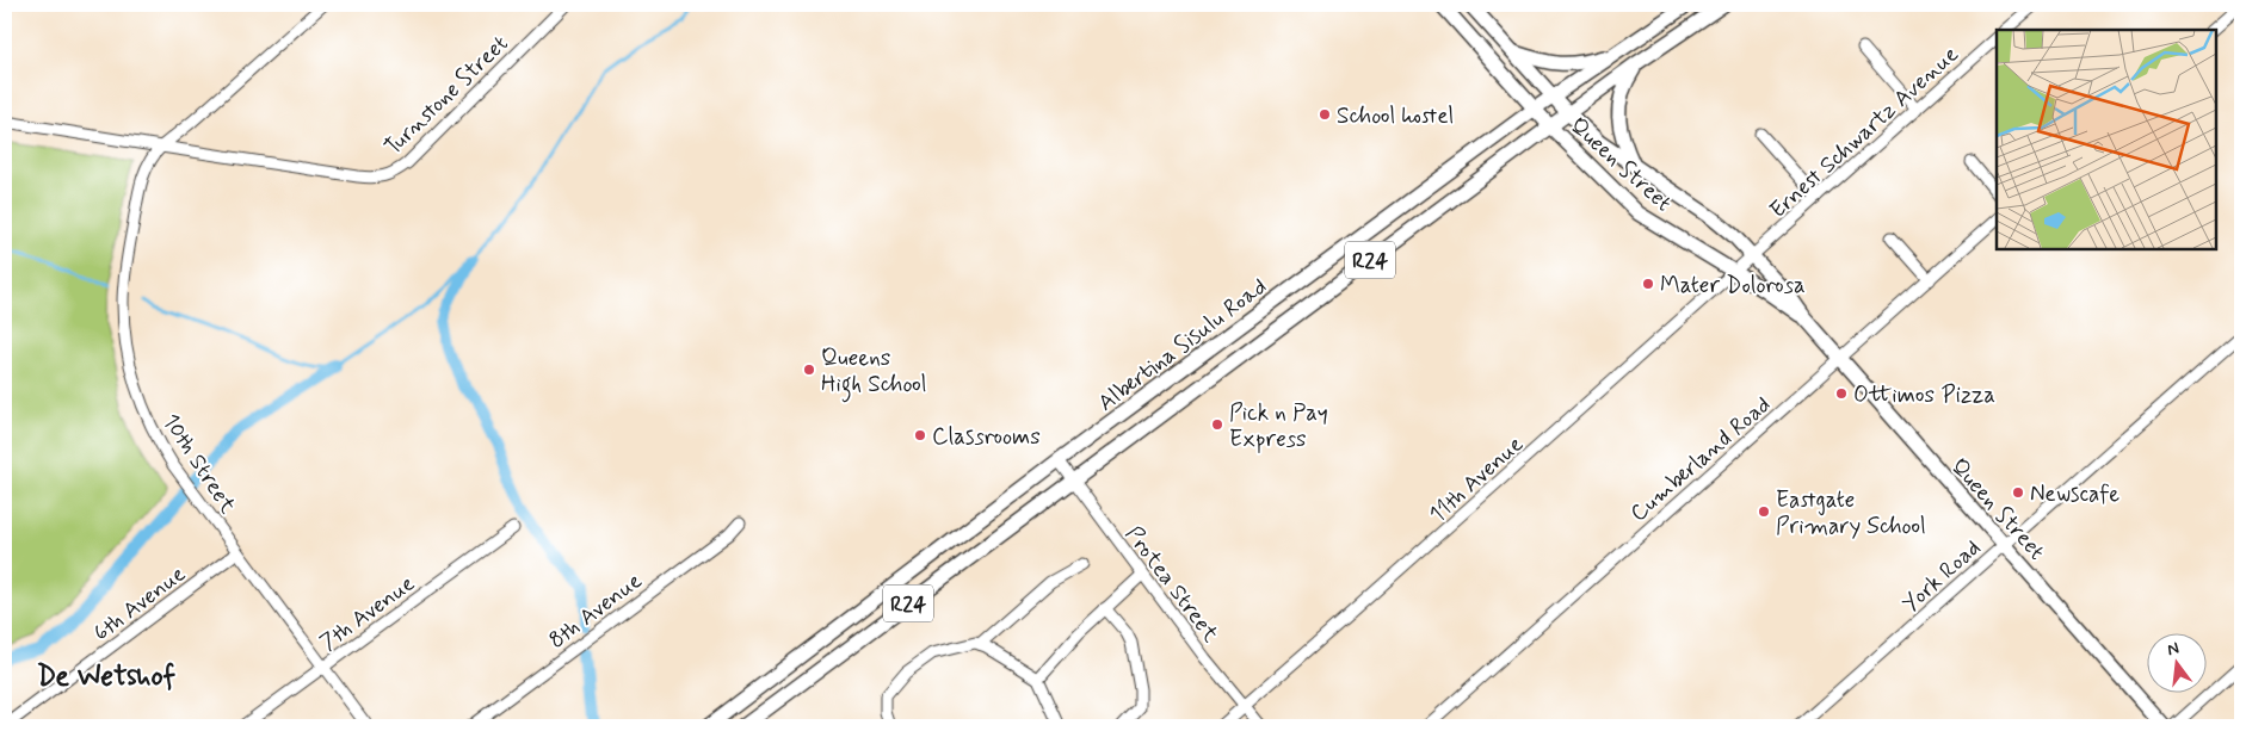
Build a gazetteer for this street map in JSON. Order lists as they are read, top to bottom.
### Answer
{
  "streets": {
    "main road": ["Queen Street", "R24", "Albertina Sisulu Road"],
    "street": [
      "Turnstone Street",
      "Ernest Schwartz Avenue",
      "Cumberland Road",
      "10th Street",
      "11th Avenue",
      "York Road",
      "Protea Street",
      "6th Avenue",
      "8th Avenue",
      "7th Avenue"
    ]
  },
  "crossings": [
    ["Turnstone Street", "10th Street"],
    ["Ernest Schwartz Avenue", "Queen Street"],
    ["Ernest Schwartz Avenue", "11th Avenue"],
    ["Queen Street", "Albertina Sisulu Road"],
    ["Queen Street", "Cumberland Road"],
    ["Queen Street", "11th Avenue"],
    ["Queen Street", "York Road"],
    ["Albertina Sisulu Road", "Protea Street"],
    ["10th Street", "6th Avenue"],
    ["10th Street", "7th Avenue"],
    ["11th Avenue", "Protea Street"]
  ],
  "districts": ["De Wetshof"],
  "places": [
    "School hostel",
    "Mater Dolorosa",
    "Queens High School",
    "Ottimos Pizza",
    "Pick n Pay Express",
    "Classrooms",
    "Newscafe",
    "Eastgate Primary School"
  ],
  "north": "top"
}
